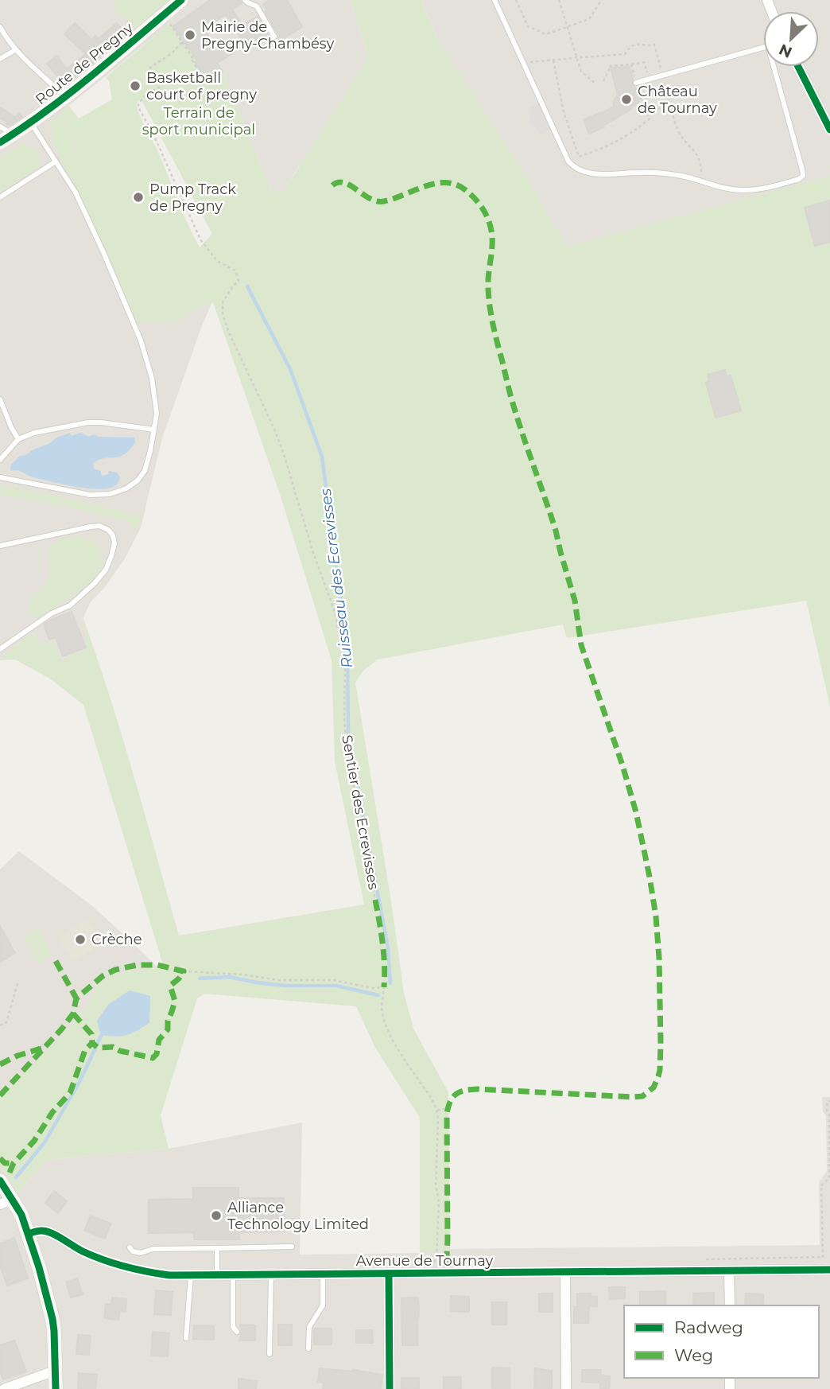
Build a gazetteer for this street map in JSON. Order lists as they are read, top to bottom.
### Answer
{
  "streets": {
    "street": ["Route de Pregny", "Avenue de Tournay"],
    "path": ["Sentier des Ecrevisses"]
  },
  "water": ["Ruisseau des Ecrevisses"],
  "parks": ["Terrain de sport municipal"],
  "places": [
    "Mairie de Pregny-Chambésy",
    "Basketball court of pregny",
    "Château de Tournay",
    "Pump Track de Pregny",
    "Crèche",
    "Alliance Technology Limited"
  ],
  "legend": ["Radweg", "Weg"],
  "north": "bottom left"
}
